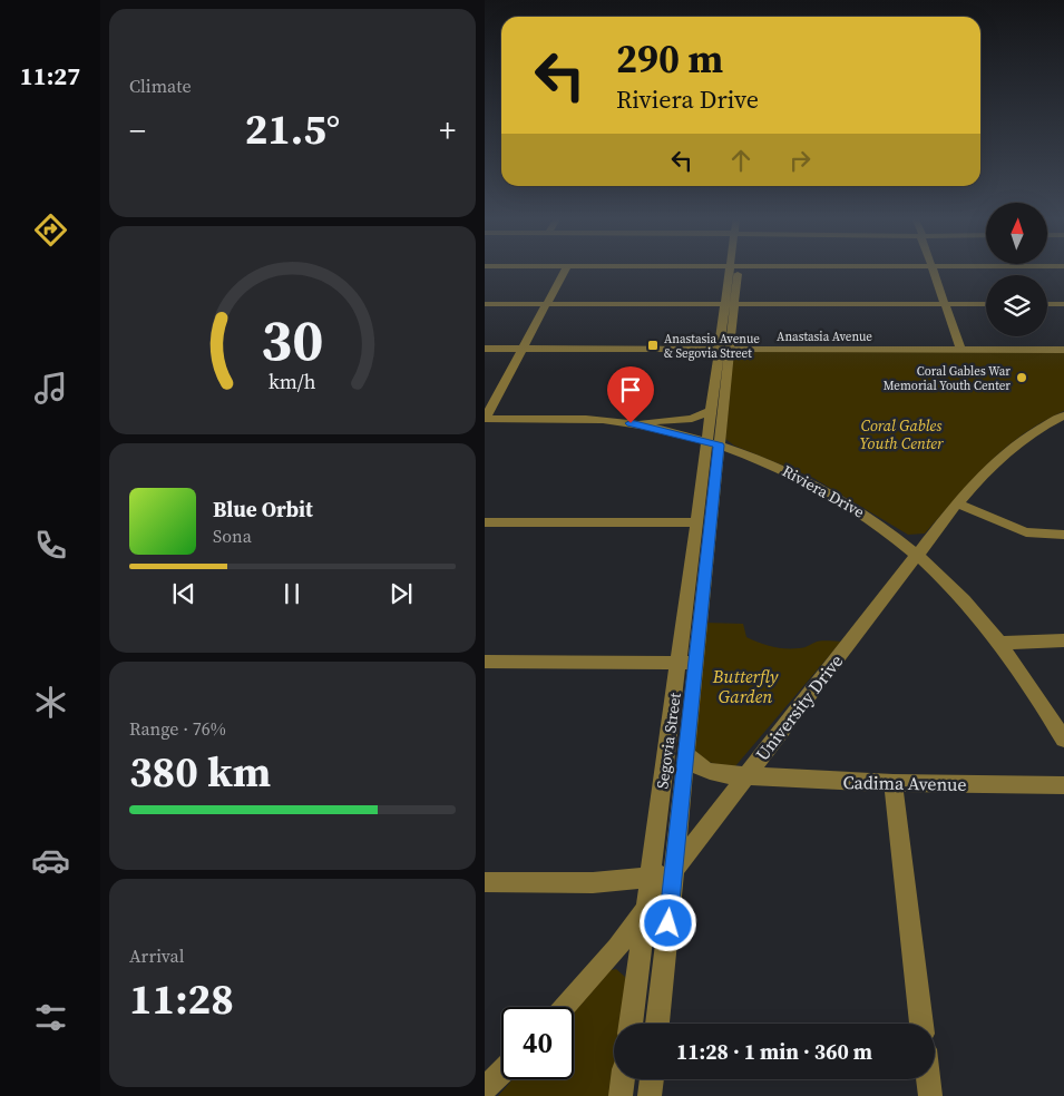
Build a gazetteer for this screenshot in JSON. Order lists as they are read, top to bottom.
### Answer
{
  "streets": {
    "street": [
      "Anastasia Avenue",
      "Riviera Drive",
      "University Drive",
      "Segovia Street",
      "Cadima Avenue"
    ]
  },
  "crossings": [
    ["Anastasia Avenue", "Segovia Street"],
    ["Riviera Drive", "University Drive"],
    ["Riviera Drive", "Segovia Street"],
    ["University Drive", "Segovia Street"],
    ["University Drive", "Cadima Avenue"],
    ["Segovia Street", "Cadima Avenue"]
  ],
  "parks": ["Coral Gables Youth Center", "Butterfly Garden"],
  "places": {
    "transit": ["Anastasia Avenue & Segovia Street"],
    "other": ["Coral Gables War Memorial Youth Center"]
  },
  "north": "top",
  "page": {
    "tabs": "11:27",
    "tile": [
      "Climate",
      ["Range · 76%", "380 km"],
      ["Arrival", "11:28"]
    ],
    "turn": ["290 m", "Riviera Drive"],
    "heat": ["−", "21.5°", "+"],
    "song": ["Blue Orbit", "Sona"],
    "limit": "40",
    "trip": "11:28 · 1 min · 360 m",
    "gauge": ["30", "km/h"]
  }
}
